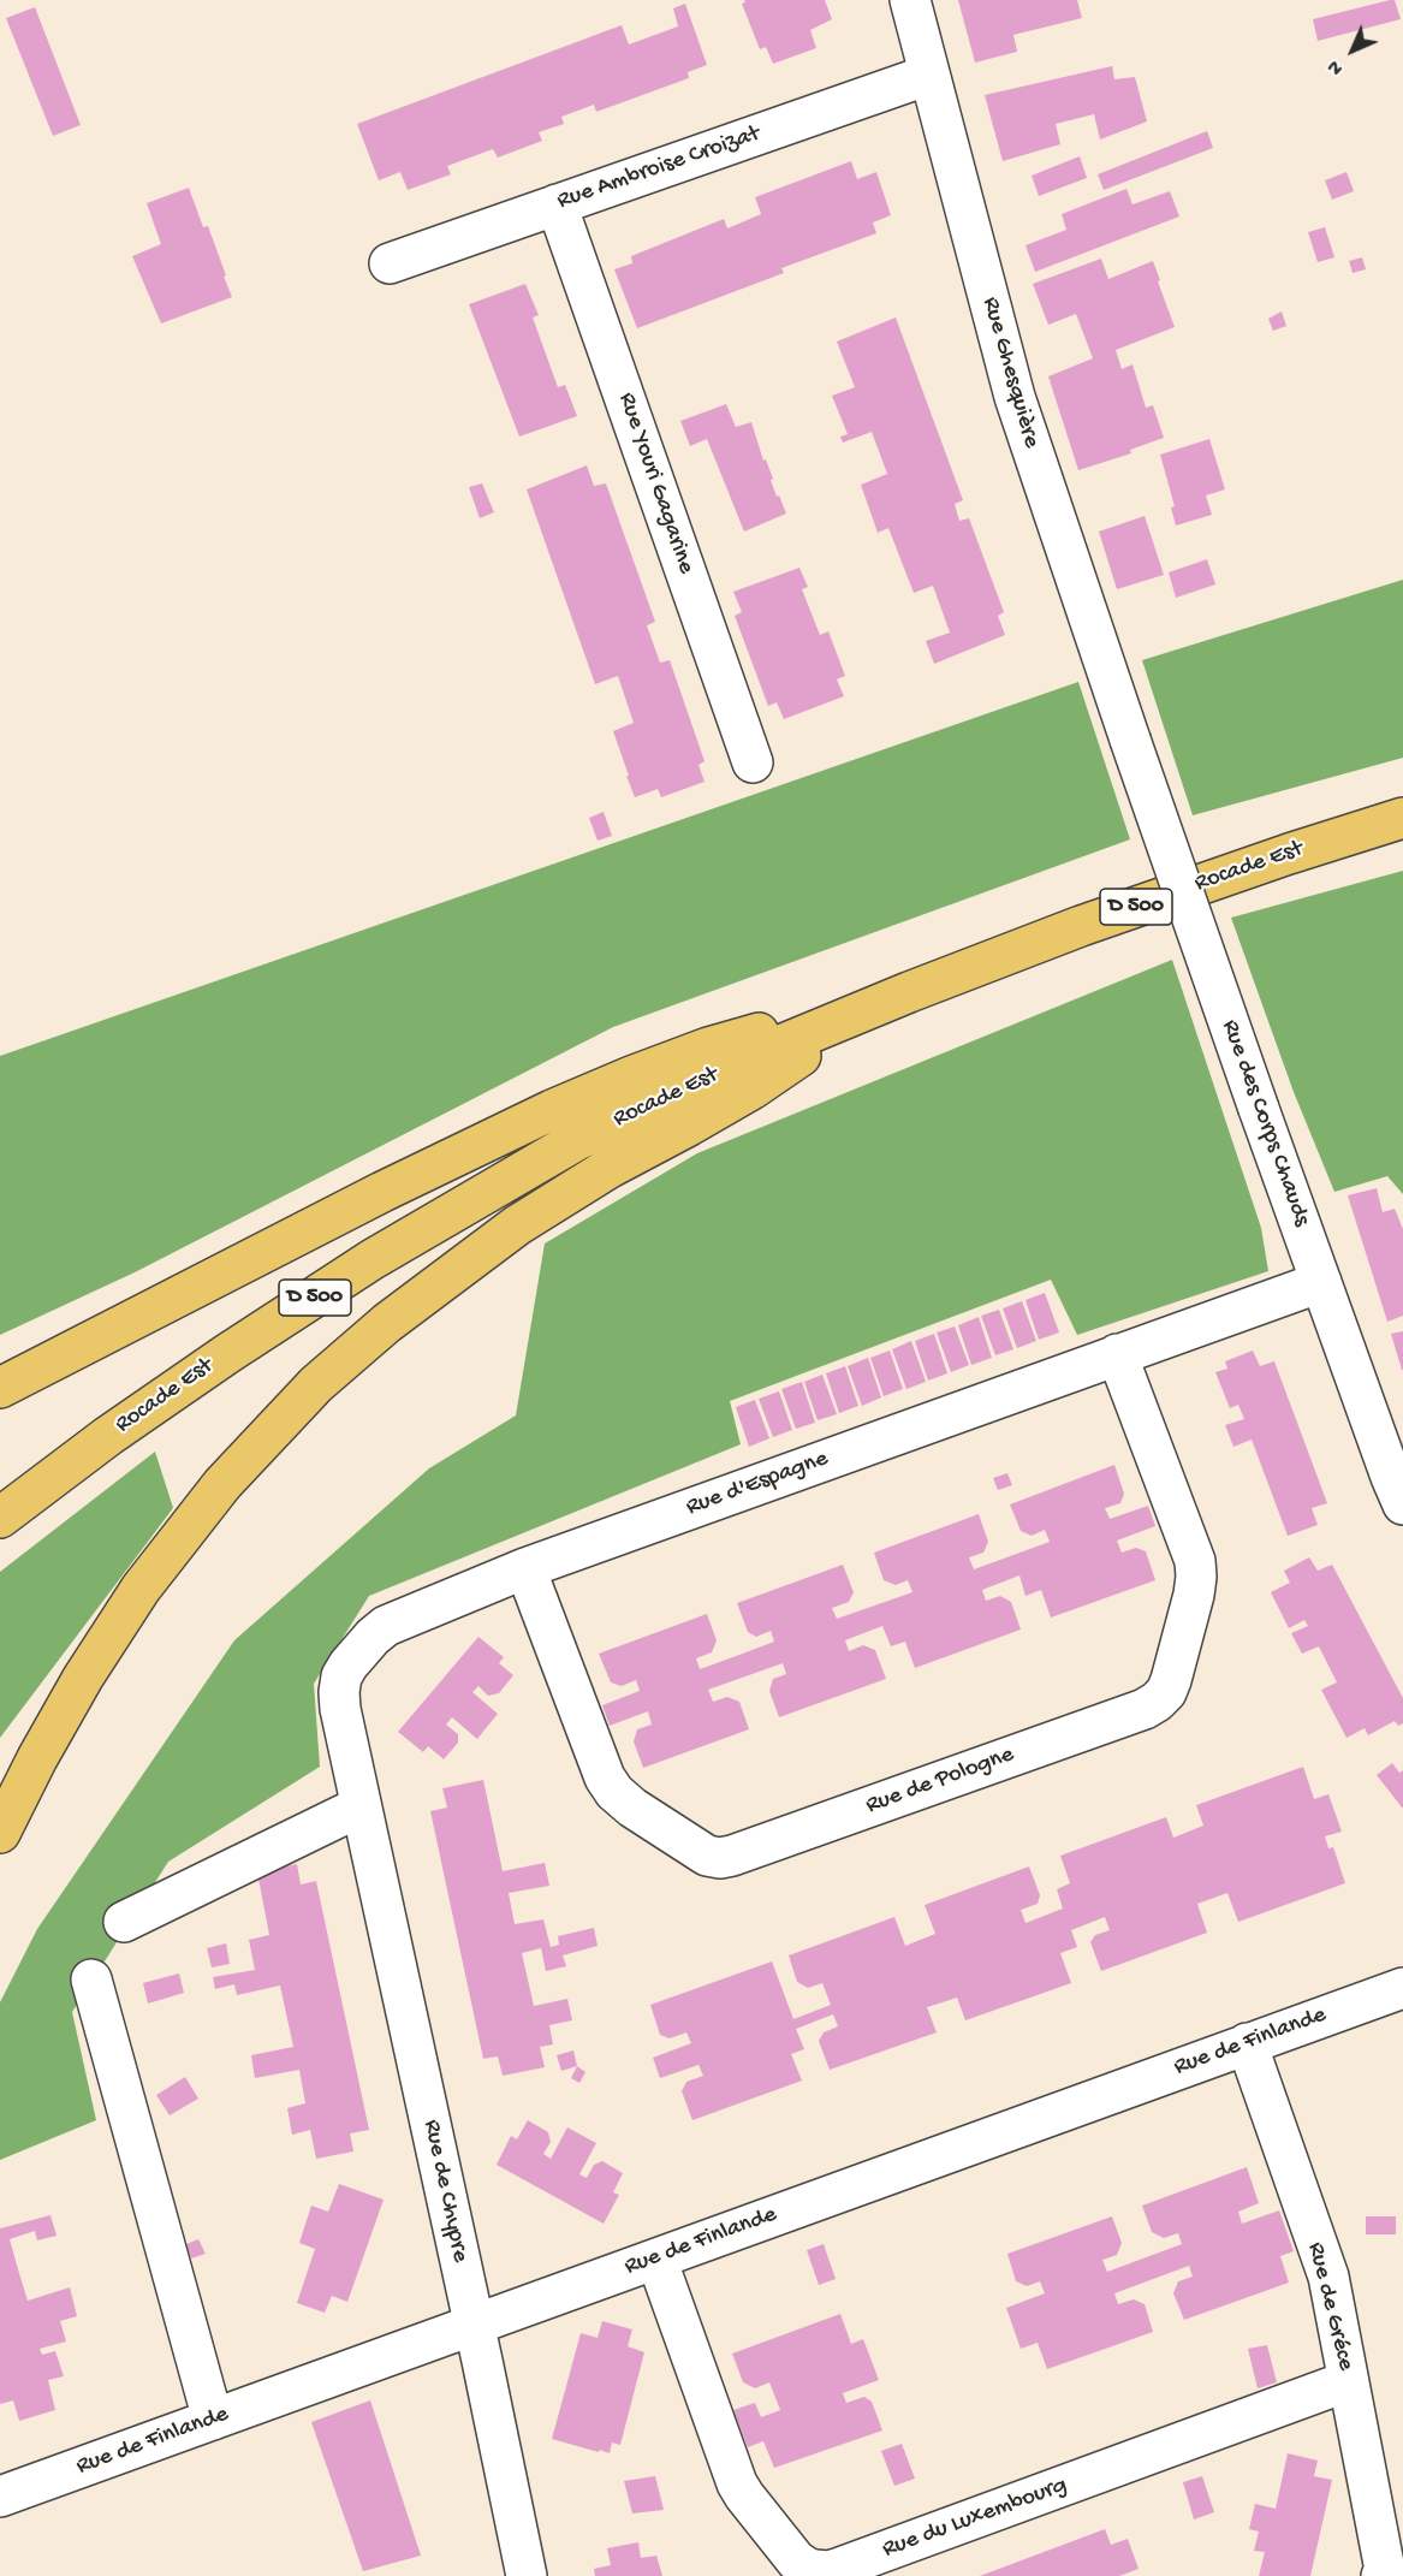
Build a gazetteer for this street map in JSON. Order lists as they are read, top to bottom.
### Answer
{
  "streets": {
    "highway": ["Rocade Est", "D 500"],
    "street": [
      "Rue Ambroise Croizat",
      "Rue Ghesquière",
      "Rue Youri Gagarine",
      "Rue des Corps Chauds",
      "Rue d'Espagne",
      "Rue de Pologne",
      "Rue de Finlande",
      "Rue de Chypre",
      "Rue de Gréce",
      "Rue du Luxembourg"
    ]
  },
  "crossings": [
    ["Rue Ambroise Croizat", "Rue Ghesquière"],
    ["Rue Ambroise Croizat", "Rue Youri Gagarine"],
    ["Rue Ghesquière", "Rue des Corps Chauds"],
    ["Rue des Corps Chauds", "Rue d'Espagne"],
    ["Rue d'Espagne", "Rue de Pologne"],
    ["Rue d'Espagne", "Rue de Chypre"],
    ["Rue de Finlande", "Rue de Chypre"],
    ["Rue de Finlande", "Rue de Gréce"],
    ["Rue de Finlande", "Rue du Luxembourg"],
    ["Rue de Gréce", "Rue du Luxembourg"]
  ],
  "north": "bottom left"
}
